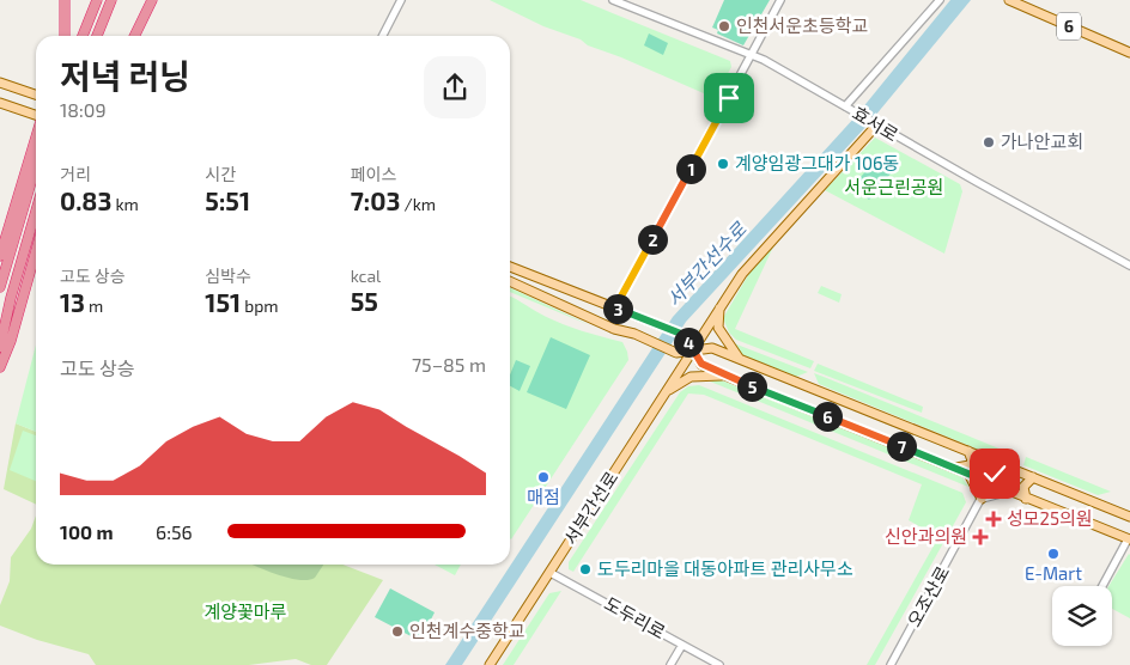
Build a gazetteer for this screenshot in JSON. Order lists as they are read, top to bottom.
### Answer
{
  "streets": {
    "main road": ["6", "서부간선로"],
    "street": ["효서로", "오조산로", "도두리로"]
  },
  "crossings": [
    ["효서로", "서부간선로"],
    ["서부간선로", "도두리로"]
  ],
  "water": ["서부간선수로"],
  "parks": ["서운근린공원", "계양꽃마루"],
  "places": {
    "other": [
      "인천서운초등학교",
      "가나안교회",
      "계양임광그대가 106동",
      "매점",
      "E-Mart",
      "도두리마을 대동아파트 관리사무소",
      "인천계수중학교"
    ],
    "health": ["성모25의원", "신안과의원"]
  },
  "page": {
    "heading": ["저녁 러닝", "18:09"],
    "stats": [
      ["거리", "0.83 km"],
      ["시간", "5:51"],
      ["페이스", "7:03 /km"],
      ["고도 상승", "13 m"],
      ["심박수", "151 bpm"],
      ["kcal", "55"]
    ],
    "pins": [
      "1",
      "2",
      "3",
      "4",
      "5",
      "6",
      "7"
    ],
    "chart": ["고도 상승", "75–85 m"],
    "list": [
      {
        "name": "100 m",
        "note": "6:56"
      }
    ]
  }
}
